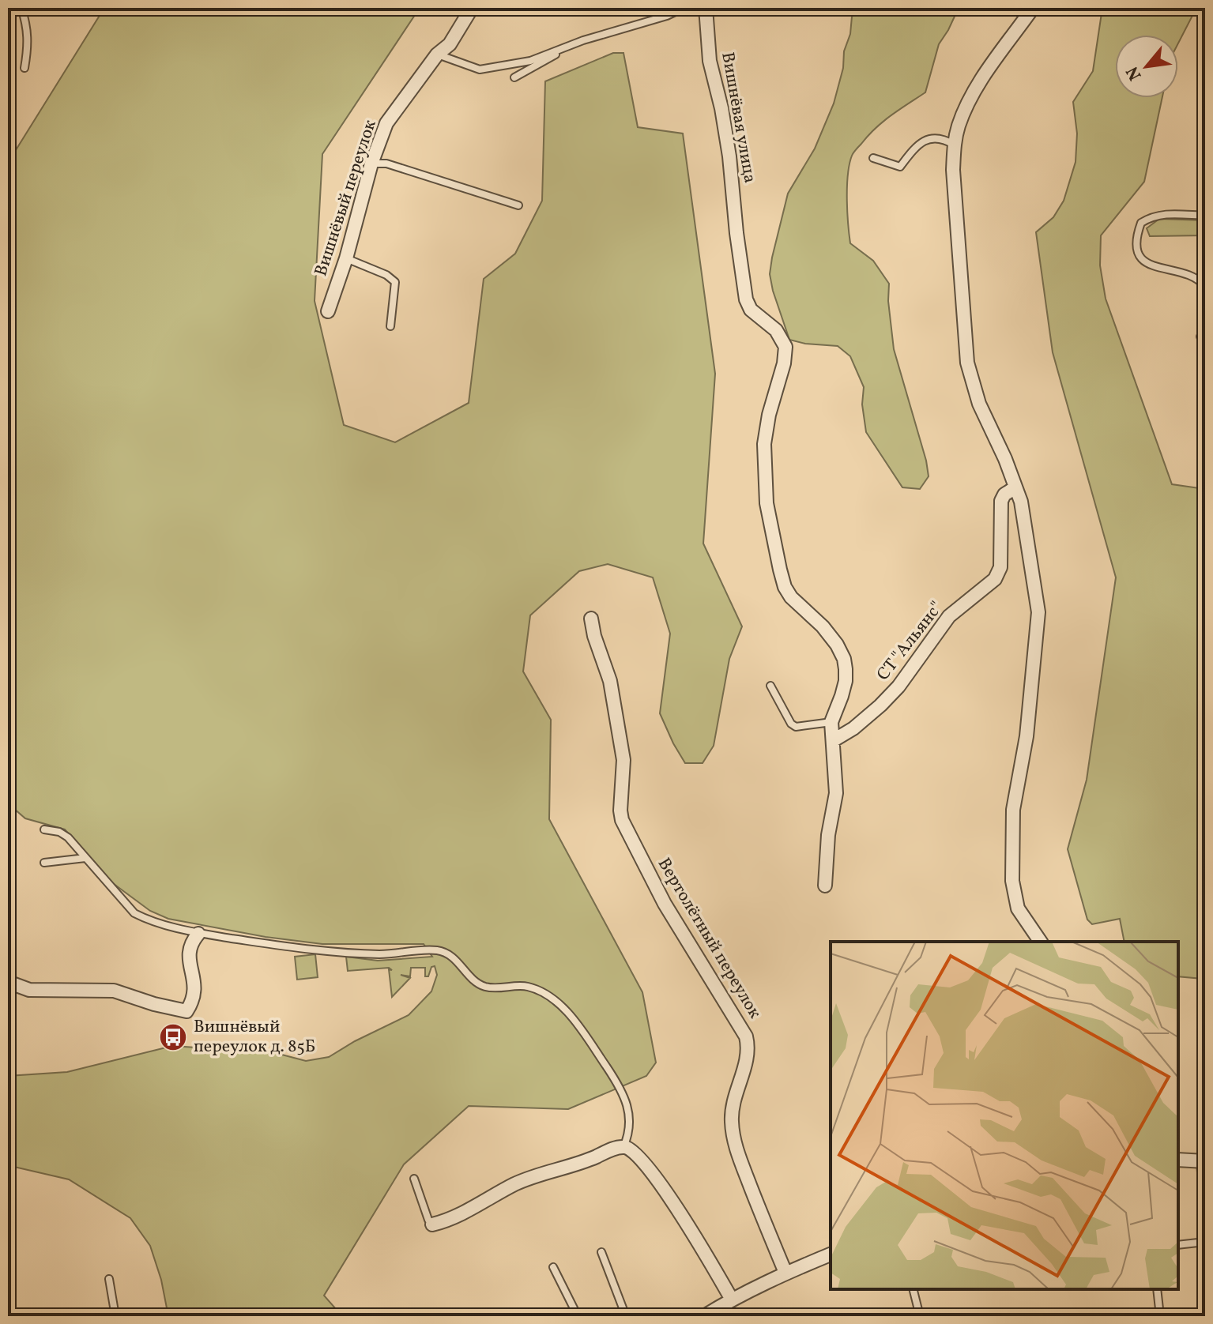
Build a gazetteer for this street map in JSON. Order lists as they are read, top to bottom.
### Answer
{
  "streets": {
    "street": [
      "Вишнёвая улица",
      "Вишнёвый переулок",
      "СТ \"Альянс\"",
      "Вертолётный переулок"
    ]
  },
  "places": {
    "bus stop": ["Вишнёвый переулок д. 85Б"]
  },
  "north": "bottom left"
}
